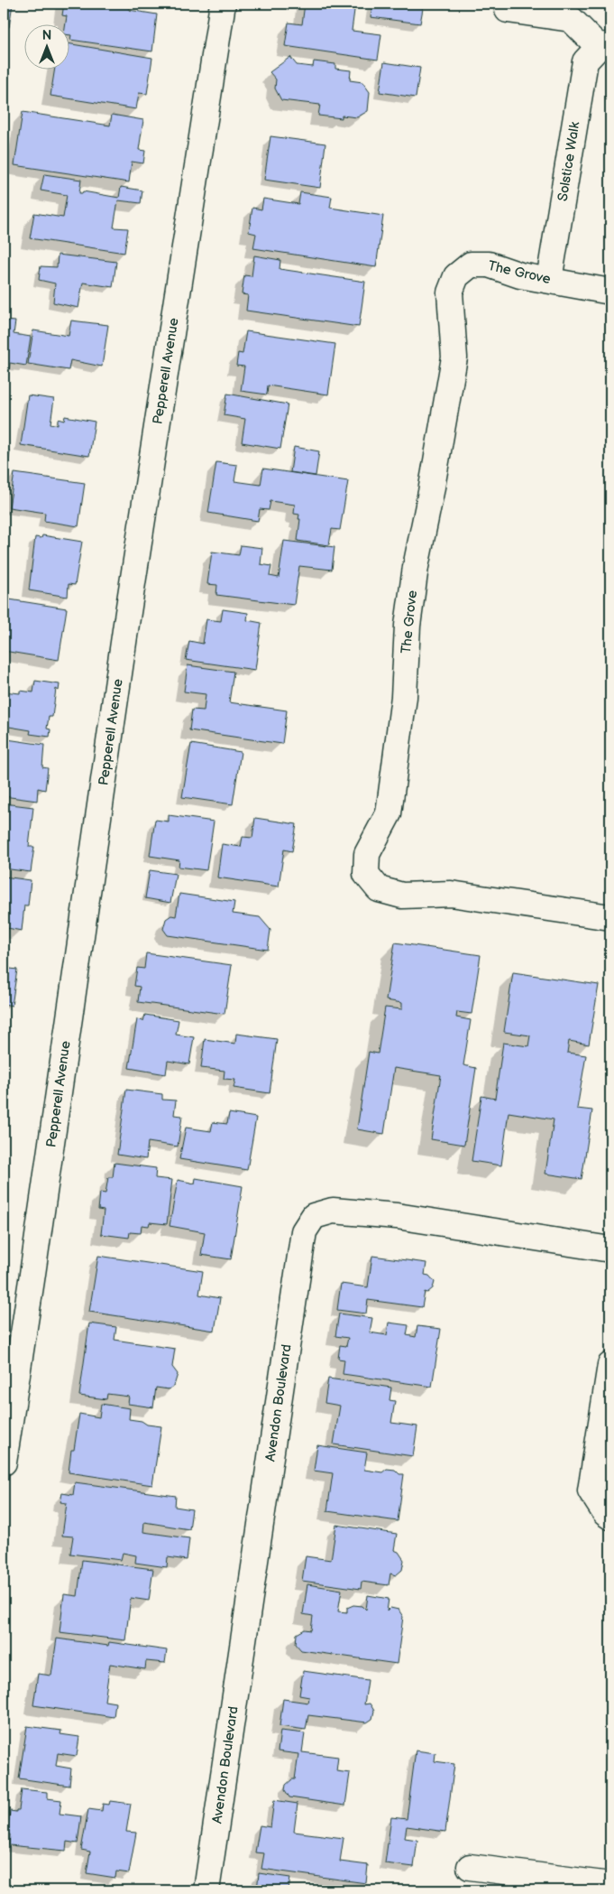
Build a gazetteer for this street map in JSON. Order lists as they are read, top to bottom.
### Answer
{
  "streets": {
    "street": [
      "Solstice Walk",
      "The Grove",
      "Pepperell Avenue",
      "Avendon Boulevard"
    ]
  },
  "crossings": [
    ["Solstice Walk", "The Grove"]
  ],
  "north": "top"
}
